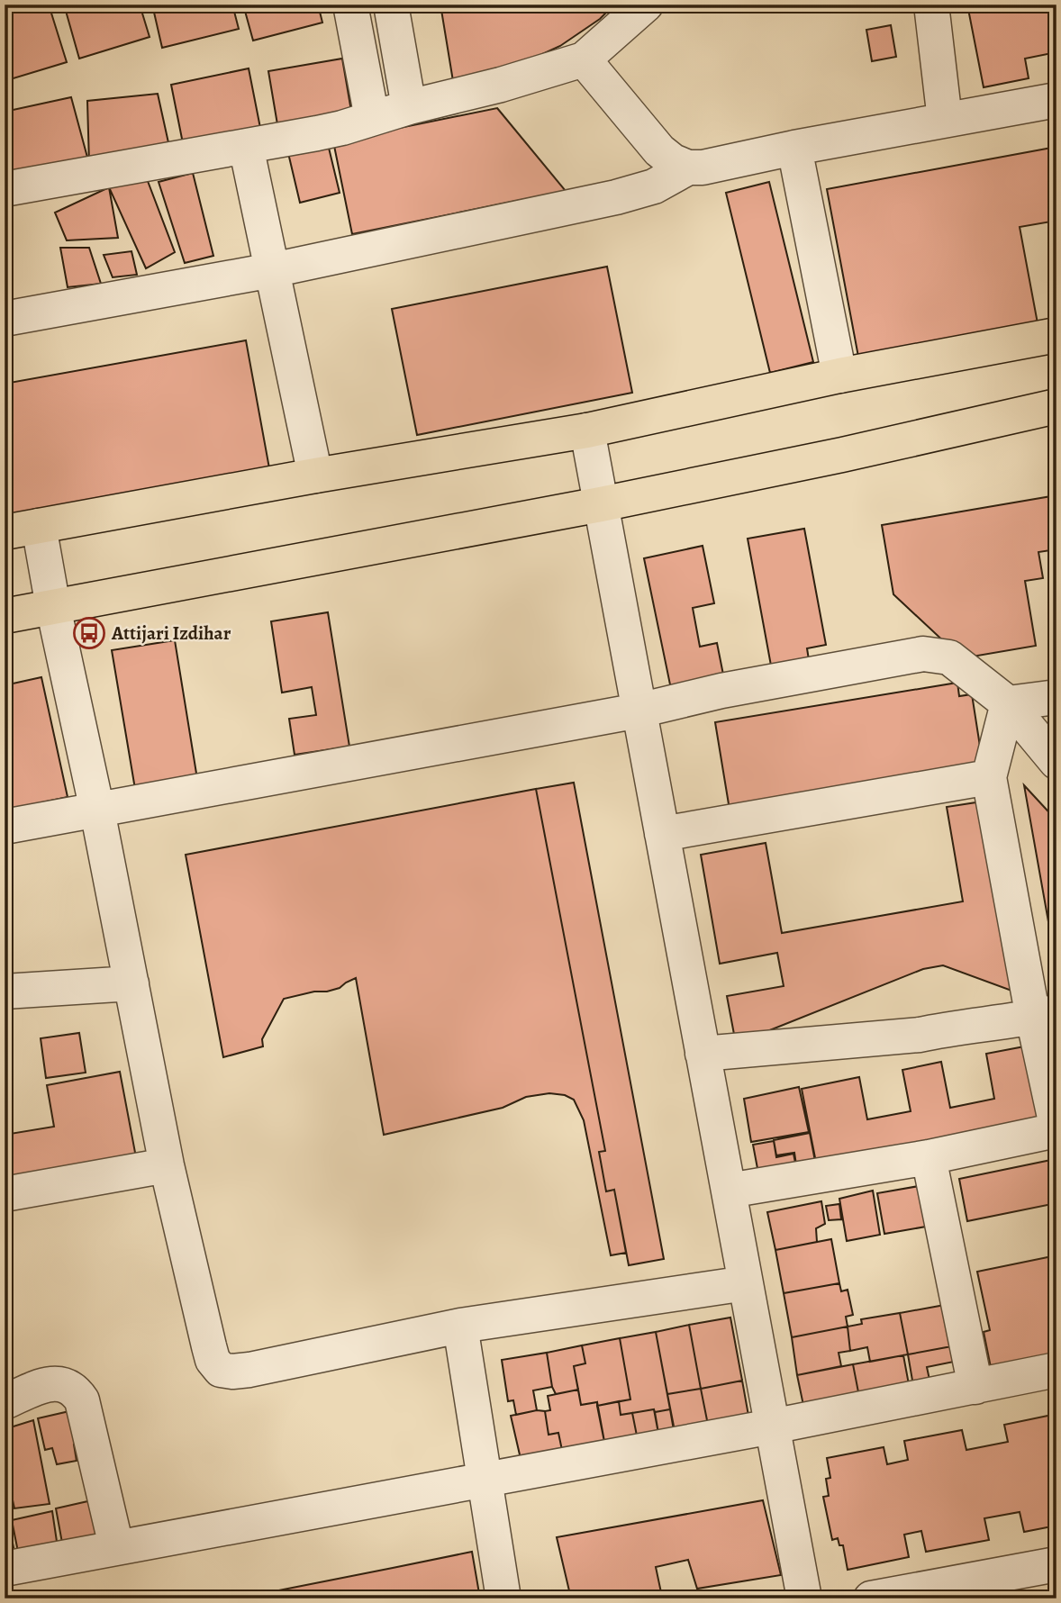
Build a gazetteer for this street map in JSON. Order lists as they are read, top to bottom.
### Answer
{
  "places": {
    "bus stop": ["Attijari Izdihar"]
  }
}
